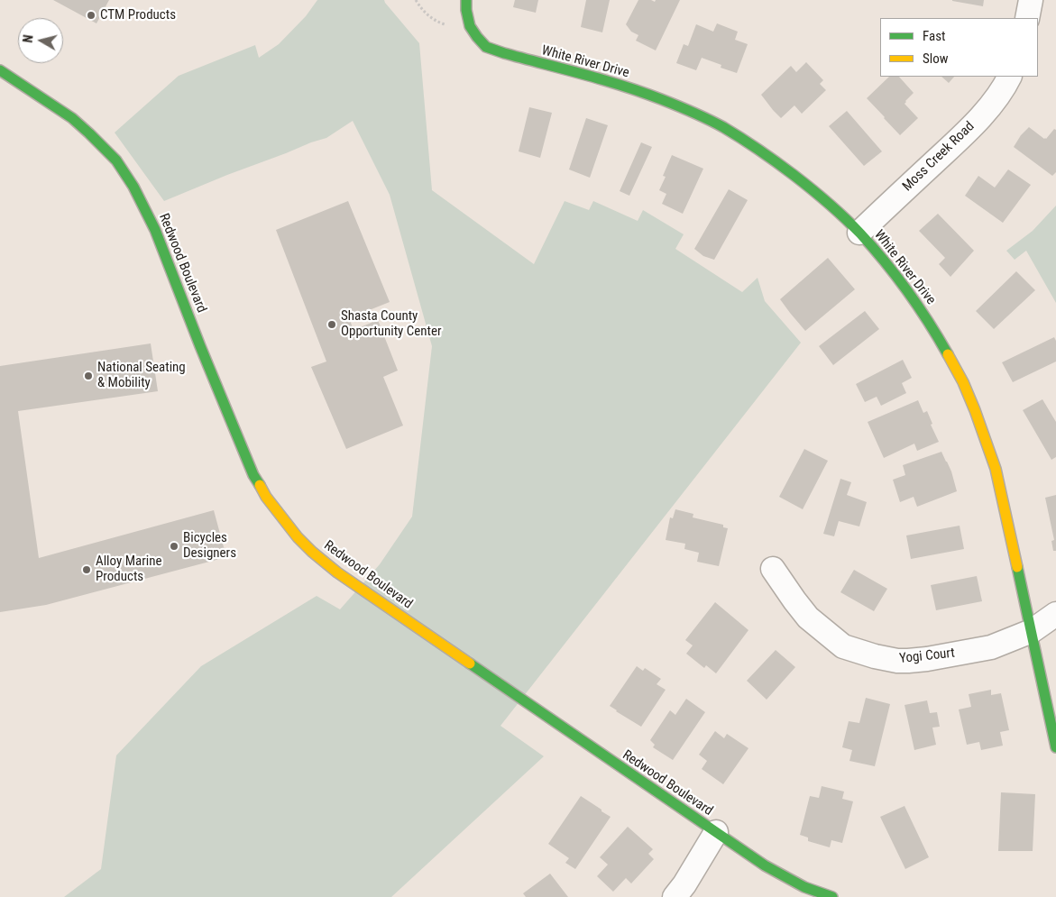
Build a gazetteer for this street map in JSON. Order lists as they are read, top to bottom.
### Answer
{
  "streets": {
    "street": [
      "White River Drive",
      "Moss Creek Road",
      "Redwood Boulevard",
      "Yogi Court"
    ]
  },
  "crossings": [
    ["White River Drive", "Moss Creek Road"],
    ["White River Drive", "Yogi Court"]
  ],
  "places": [
    "CTM Products",
    "Shasta County Opportunity Center",
    "National Seating & Mobility",
    "Bicycles Designers",
    "Alloy Marine Products"
  ],
  "legend": ["Fast", "Slow"],
  "north": "left"
}
